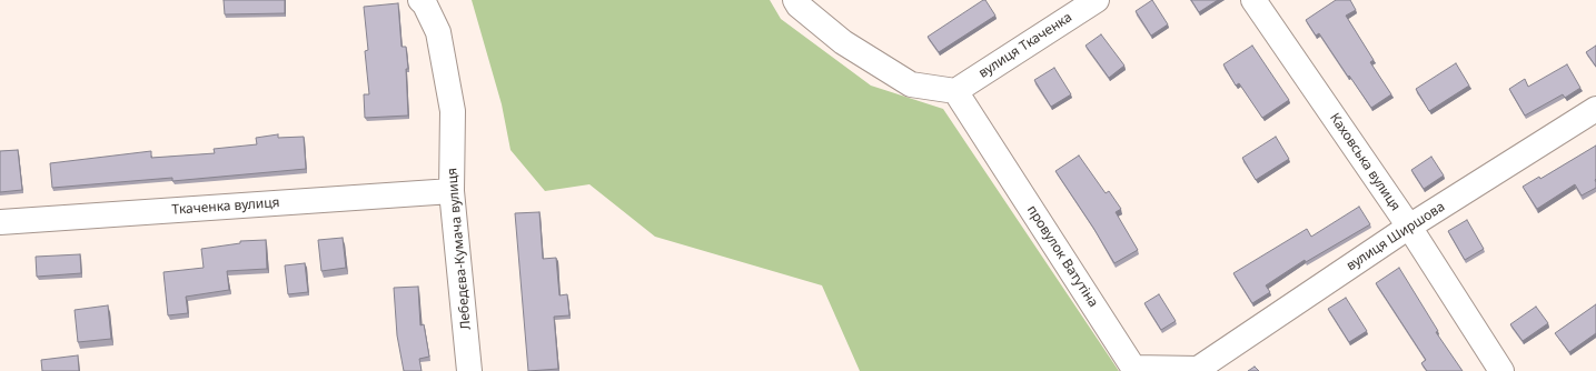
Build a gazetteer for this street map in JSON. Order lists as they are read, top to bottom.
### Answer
{
  "streets": {
    "street": [
      "вулиця Ткаченка",
      "Каховська вулиця",
      "Ткаченка вулиця",
      "вулиця Ширшова",
      "Лебедєва-Кумача вулиця",
      "провулок Ватутіна"
    ]
  },
  "crossings": [
    ["вулиця Ткаченка", "провулок Ватутіна"],
    ["Каховська вулиця", "вулиця Ширшова"],
    ["Ткаченка вулиця", "Лебедєва-Кумача вулиця"],
    ["вулиця Ширшова", "провулок Ватутіна"]
  ]
}
